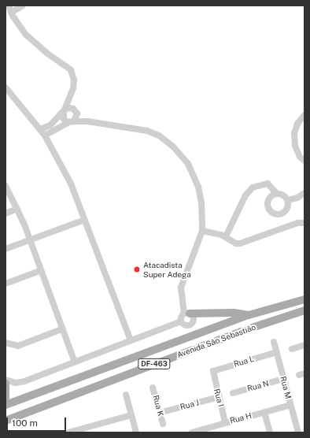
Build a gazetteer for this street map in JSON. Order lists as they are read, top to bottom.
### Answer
{
  "streets": {
    "main road": ["Avenida São Sebastião", "DF-463"],
    "street": [
      "Rua L",
      "Rua N",
      "Rua M",
      "Rua I",
      "Rua J",
      "Rua K",
      "Rua H"
    ]
  },
  "crossings": [
    ["Rua L", "Rua M"],
    ["Rua L", "Rua I"],
    ["Rua N", "Rua M"],
    ["Rua M", "Rua H"],
    ["Rua I", "Rua J"],
    ["Rua I", "Rua H"],
    ["Rua J", "Rua K"]
  ],
  "places": ["Atacadista Super Adega"],
  "scale_bar": "100 m"
}
